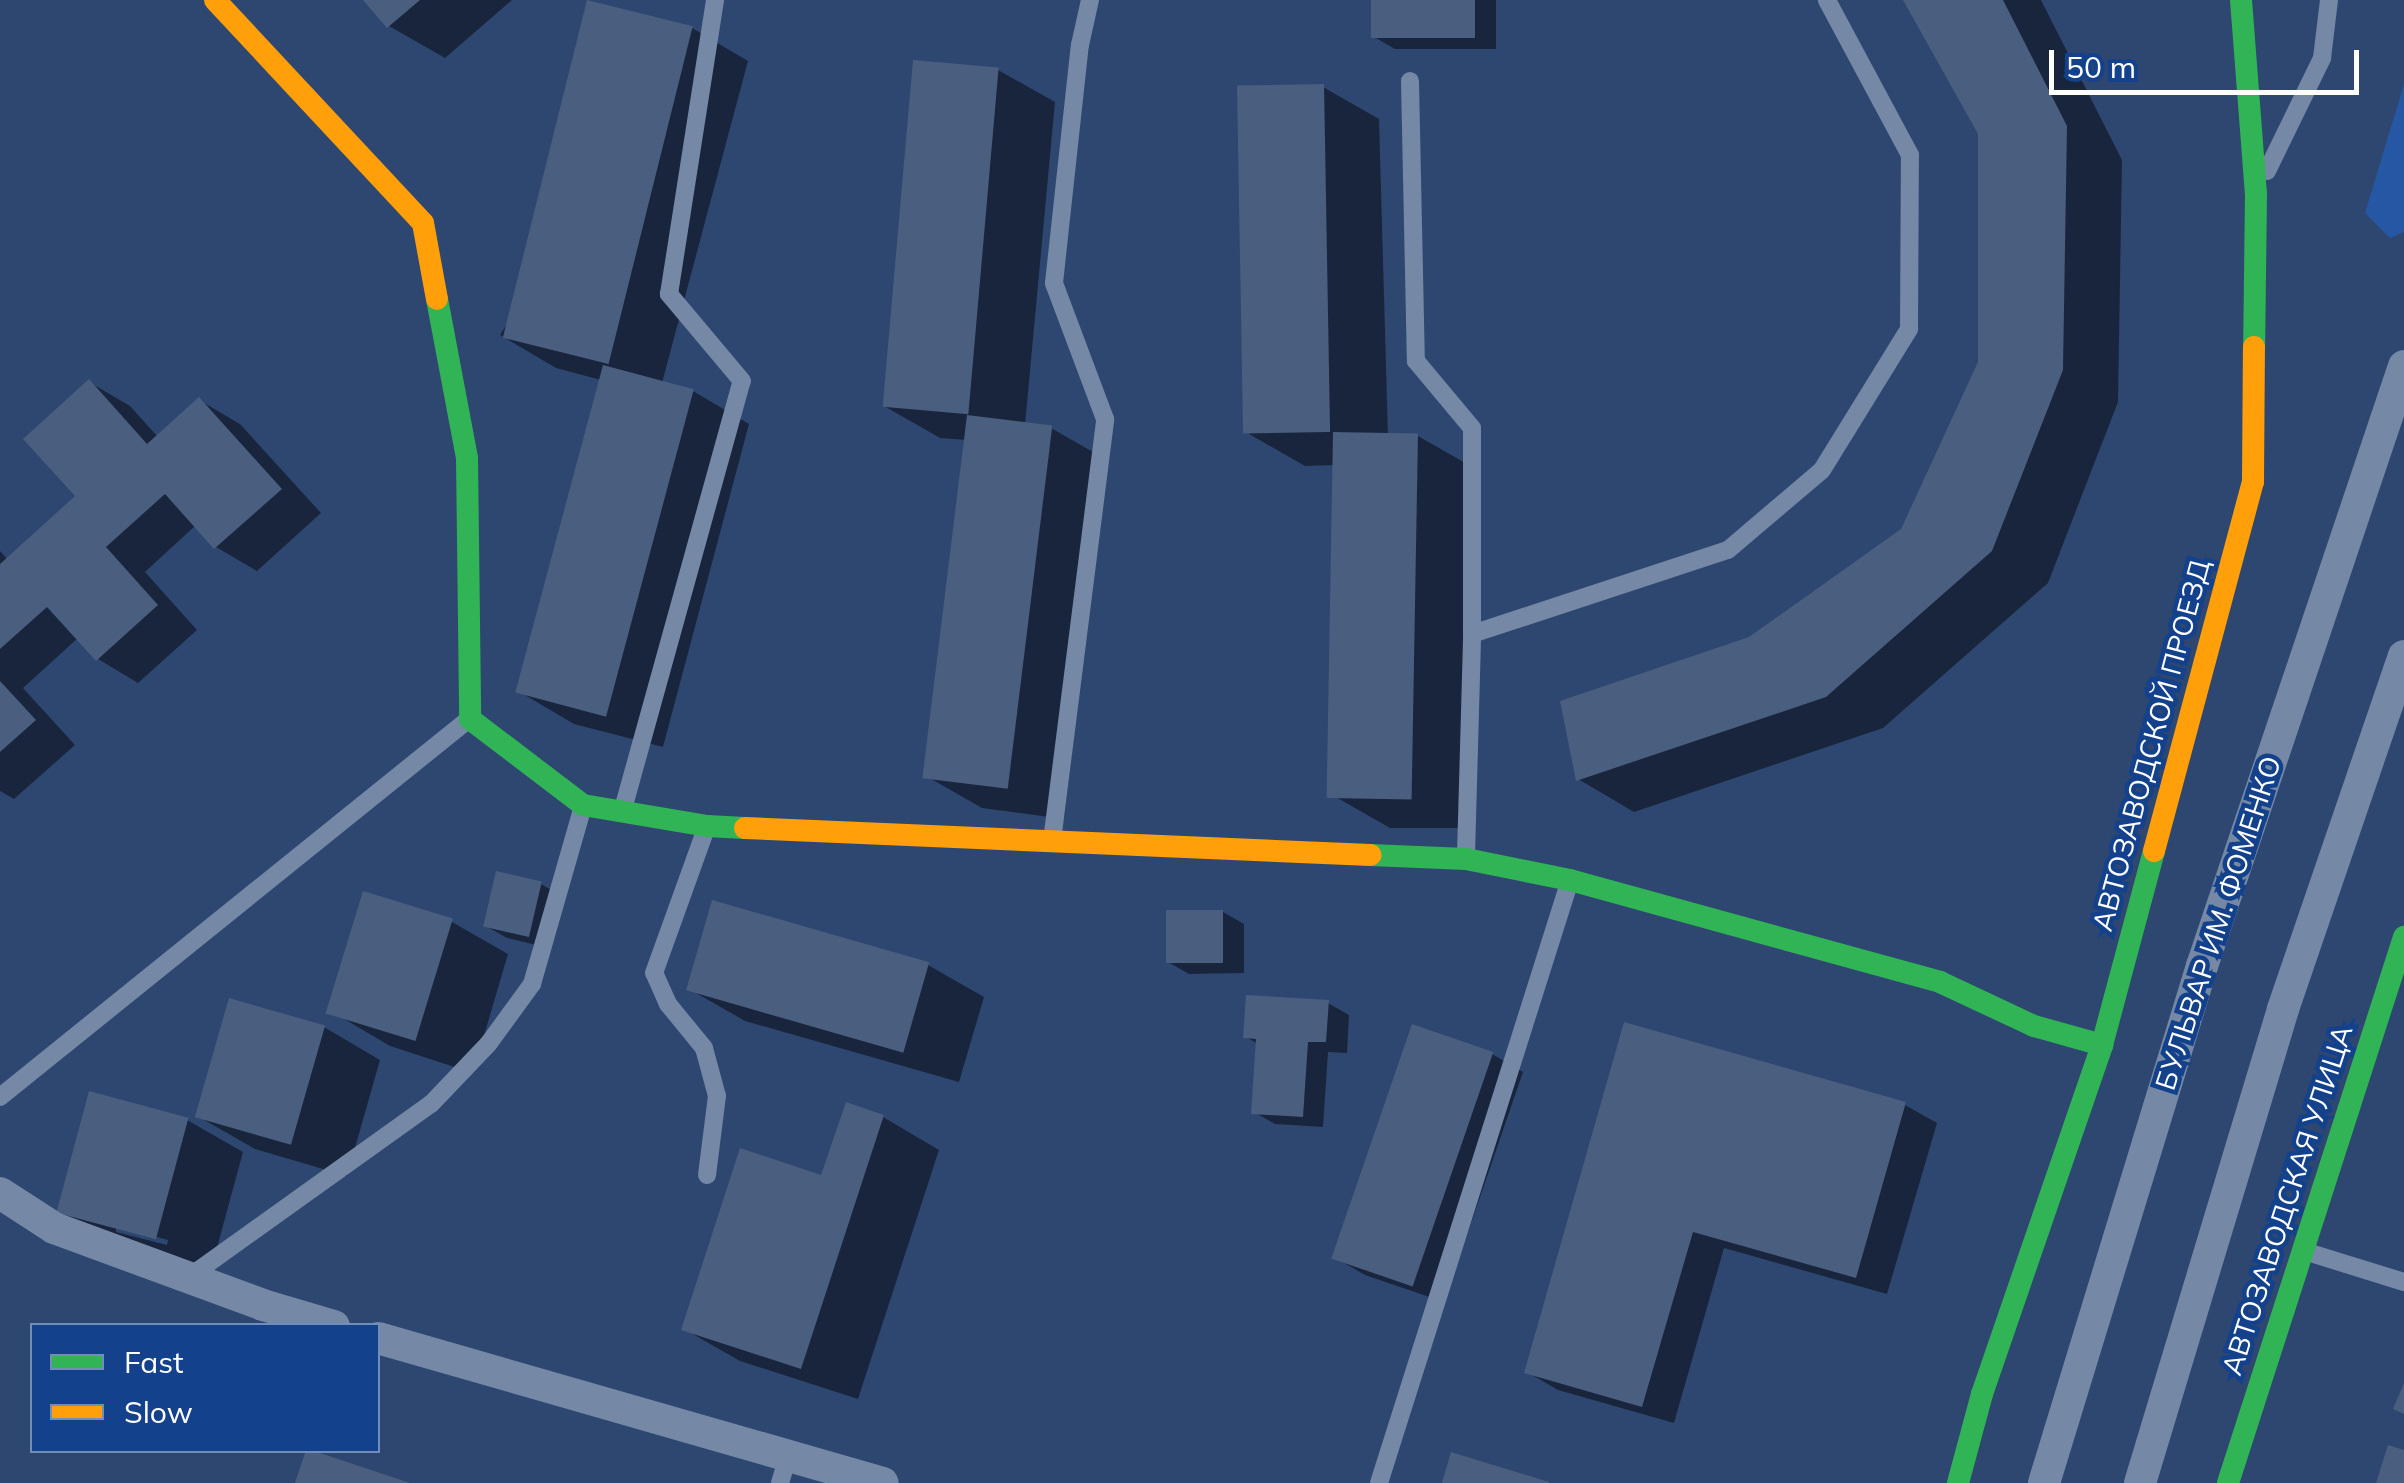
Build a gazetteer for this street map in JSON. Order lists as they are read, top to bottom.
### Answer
{
  "streets": {
    "street": ["АВТОЗАВОДСКОЙ ПРОЕЗД", "БУЛЬВАР ИМ. ФОМЕНКО", "АВТОЗАВОДСКАЯ УЛИЦА"]
  },
  "legend": ["Fast", "Slow"],
  "scale_bar": "50 m"
}
